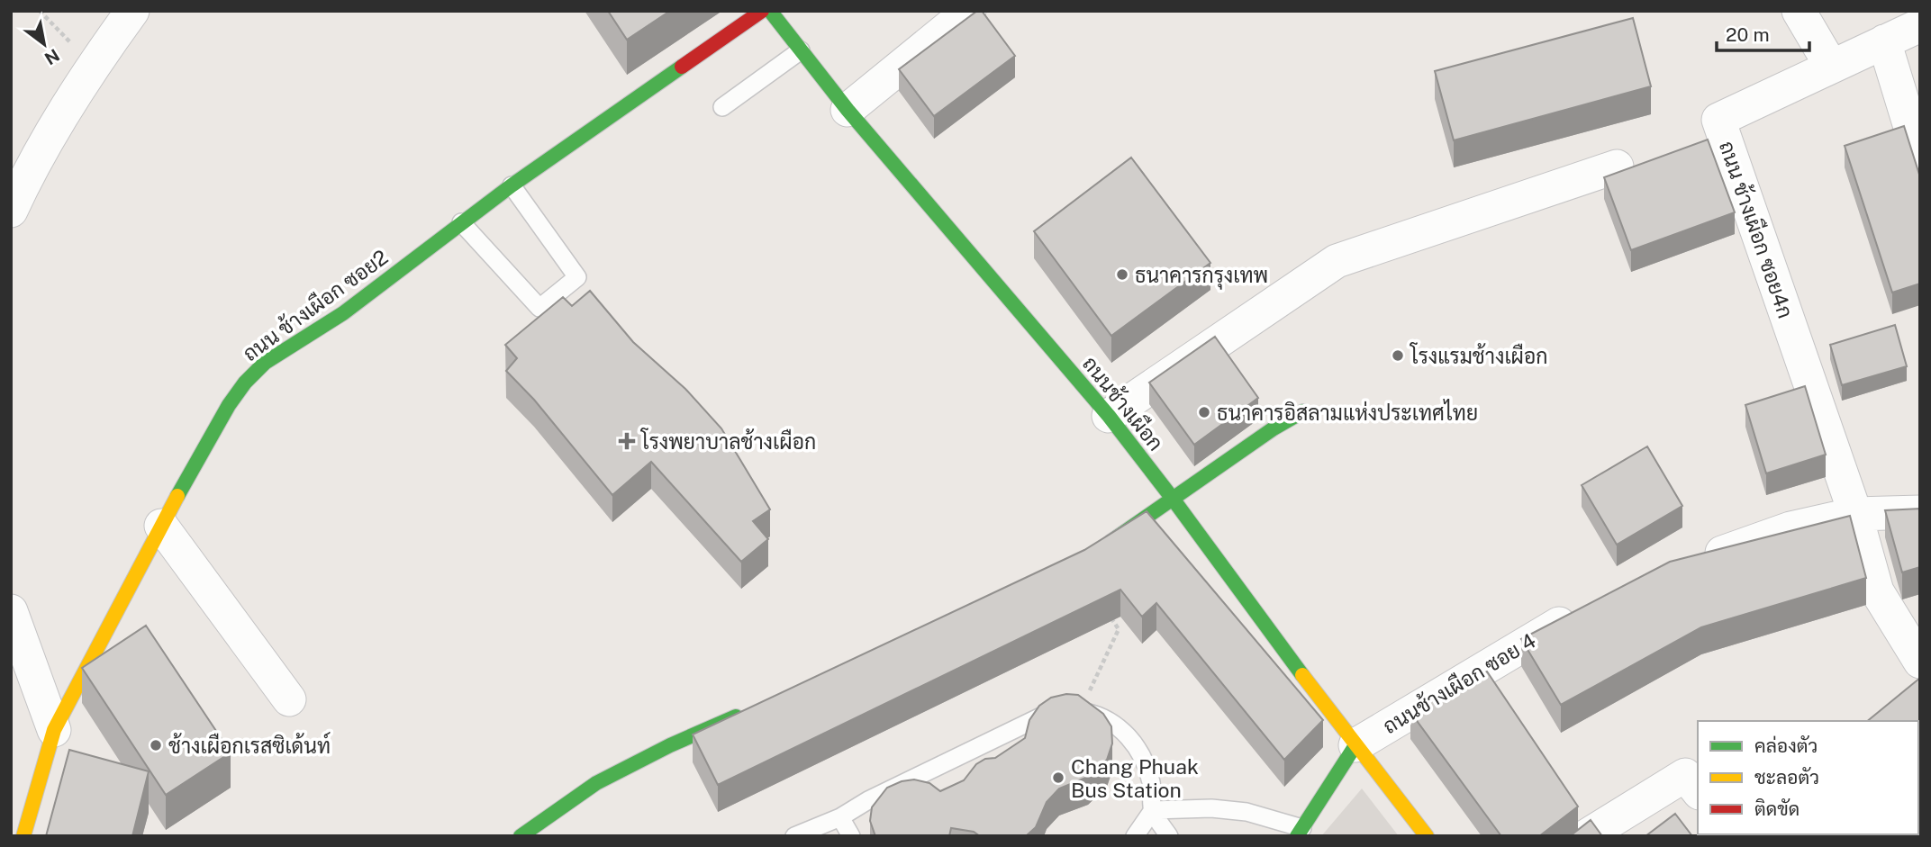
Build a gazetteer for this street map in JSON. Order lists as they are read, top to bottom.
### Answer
{
  "streets": {
    "street": [
      "ถนน ช้างเผือก ซอย4ก",
      "ถนน ช้างเผือก ซอย2",
      "ถนนช้างเผือก",
      "ถนนช้างเผือก ซอย 4"
    ]
  },
  "crossings": [
    ["ถนนช้างเผือก", "ถนนช้างเผือก ซอย 4"]
  ],
  "places": {
    "other": [
      "ธนาคารกรุงเทพ",
      "โรงแรมช้างเผือก",
      "ธนาคารอิสลามแห่งประเทศไทย",
      "ช้างเผือกเรสซิเด้นท์",
      "Chang Phuak Bus Station"
    ],
    "health": ["โรงพยาบาลช้างเผือก"]
  },
  "legend": ["คล่องตัว", "ชะลอตัว", "ติดขัด"],
  "scale_bar": "20 m",
  "north": "bottom right"
}
